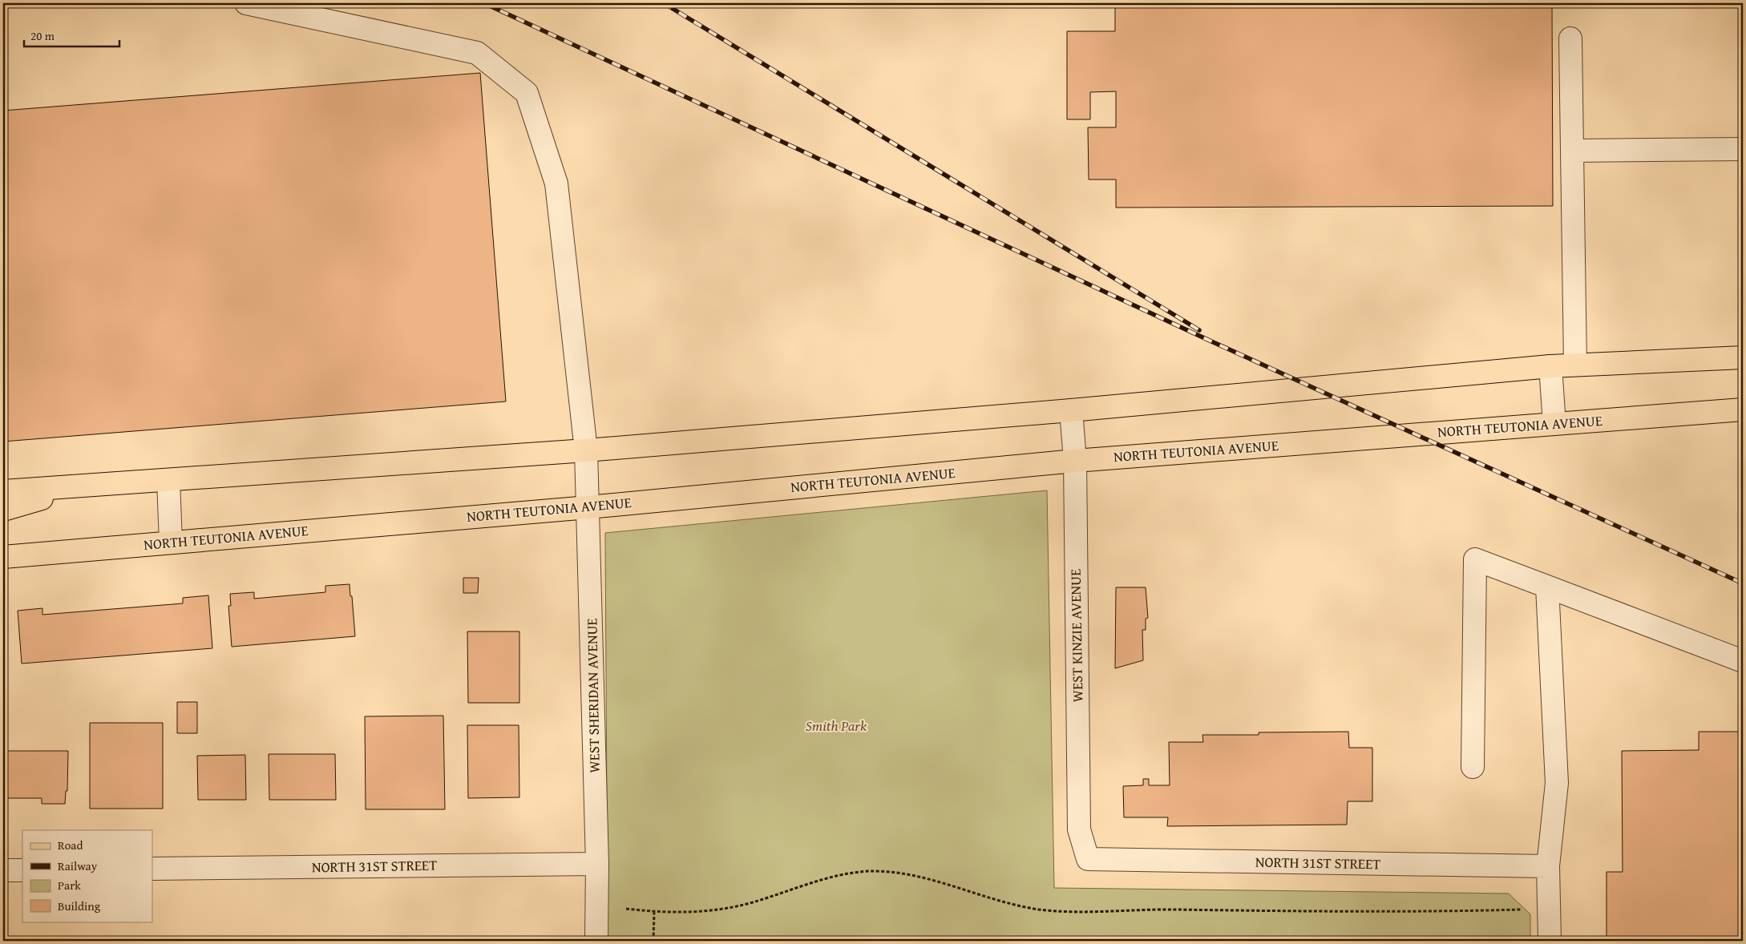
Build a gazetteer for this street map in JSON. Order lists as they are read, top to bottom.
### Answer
{
  "streets": {
    "main road": ["NORTH TEUTONIA AVENUE"],
    "street": ["WEST KINZIE AVENUE", "WEST SHERIDAN AVENUE", "NORTH 31ST STREET"]
  },
  "crossings": [
    ["NORTH TEUTONIA AVENUE", "WEST KINZIE AVENUE"],
    ["NORTH TEUTONIA AVENUE", "WEST SHERIDAN AVENUE"],
    ["WEST KINZIE AVENUE", "NORTH 31ST STREET"],
    ["WEST SHERIDAN AVENUE", "NORTH 31ST STREET"]
  ],
  "parks": ["Smith Park"],
  "legend": [
    "Road",
    "Railway",
    "Park",
    "Building"
  ],
  "scale_bar": "20 m"
}
